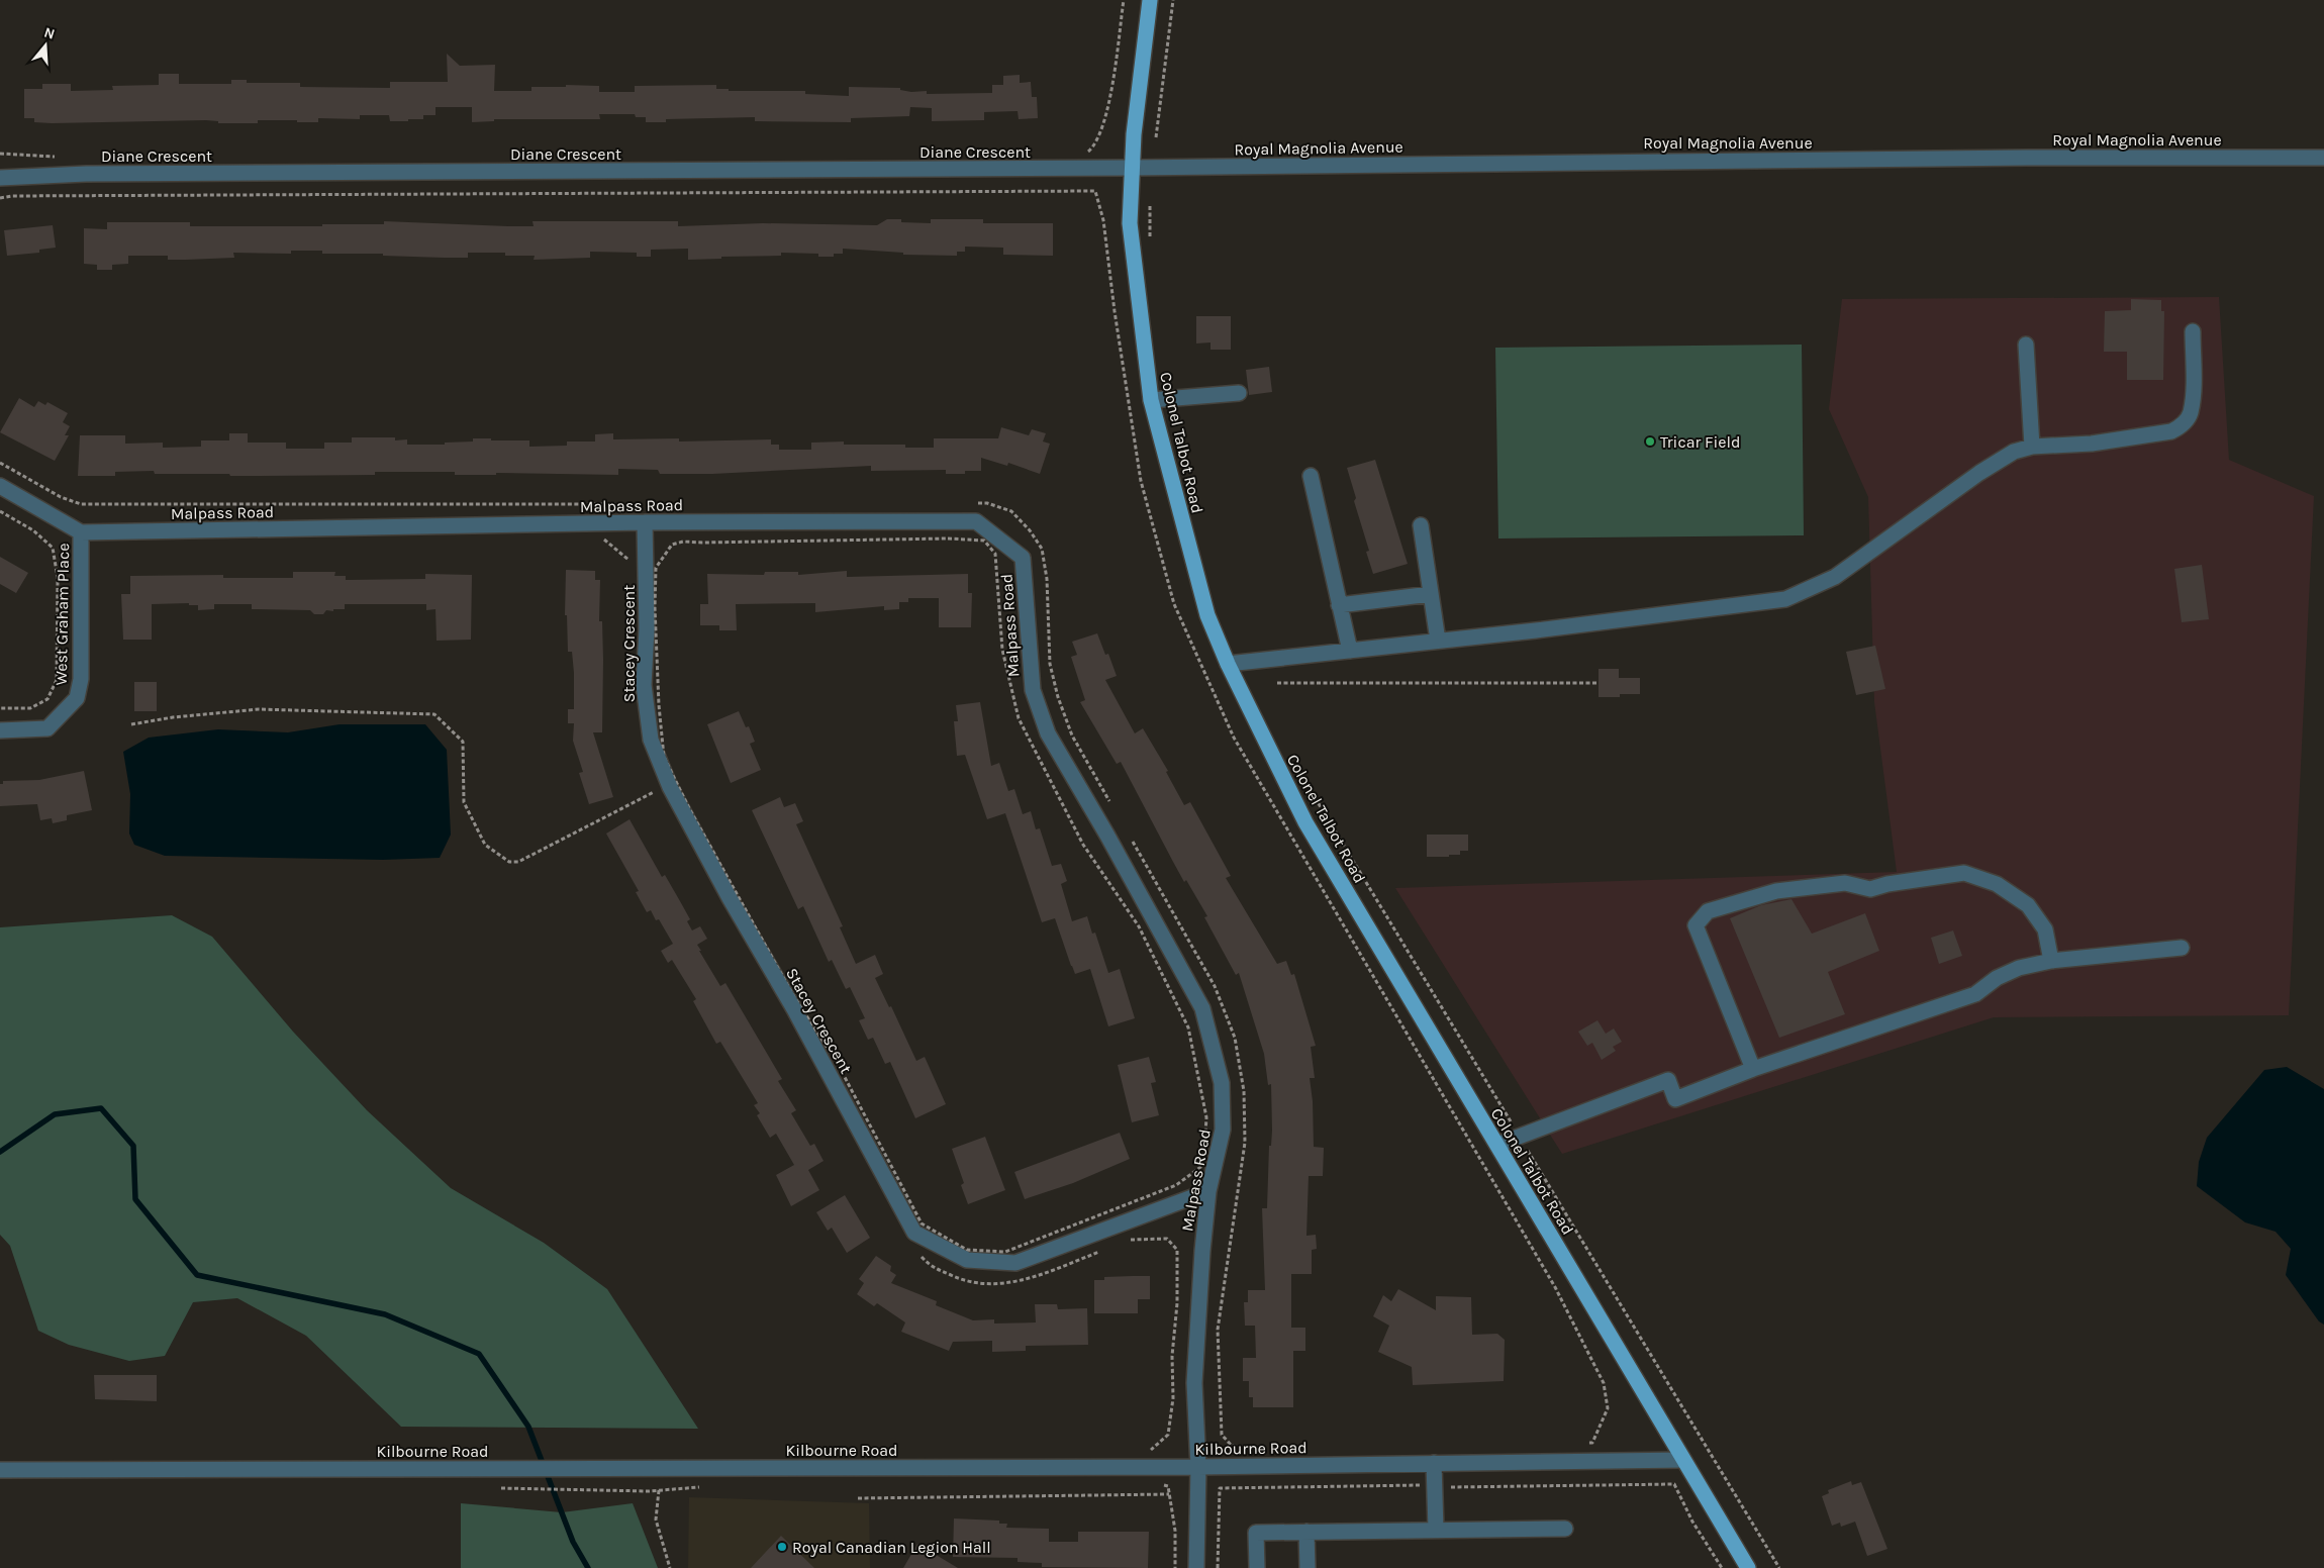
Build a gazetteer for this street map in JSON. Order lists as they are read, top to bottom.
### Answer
{
  "streets": {
    "main road": ["Colonel Talbot Road"],
    "street": [
      "Royal Magnolia Avenue",
      "Diane Crescent",
      "Malpass Road",
      "West Graham Place",
      "Stacey Crescent",
      "Kilbourne Road"
    ]
  },
  "crossings": [
    ["Royal Magnolia Avenue", "Diane Crescent"],
    ["Royal Magnolia Avenue", "Colonel Talbot Road"],
    ["Diane Crescent", "Colonel Talbot Road"],
    ["Colonel Talbot Road", "Kilbourne Road"],
    ["Malpass Road", "West Graham Place"],
    ["Malpass Road", "Stacey Crescent"],
    ["Malpass Road", "Kilbourne Road"]
  ],
  "places": ["Tricar Field", "Royal Canadian Legion Hall"],
  "north": "top"
}
